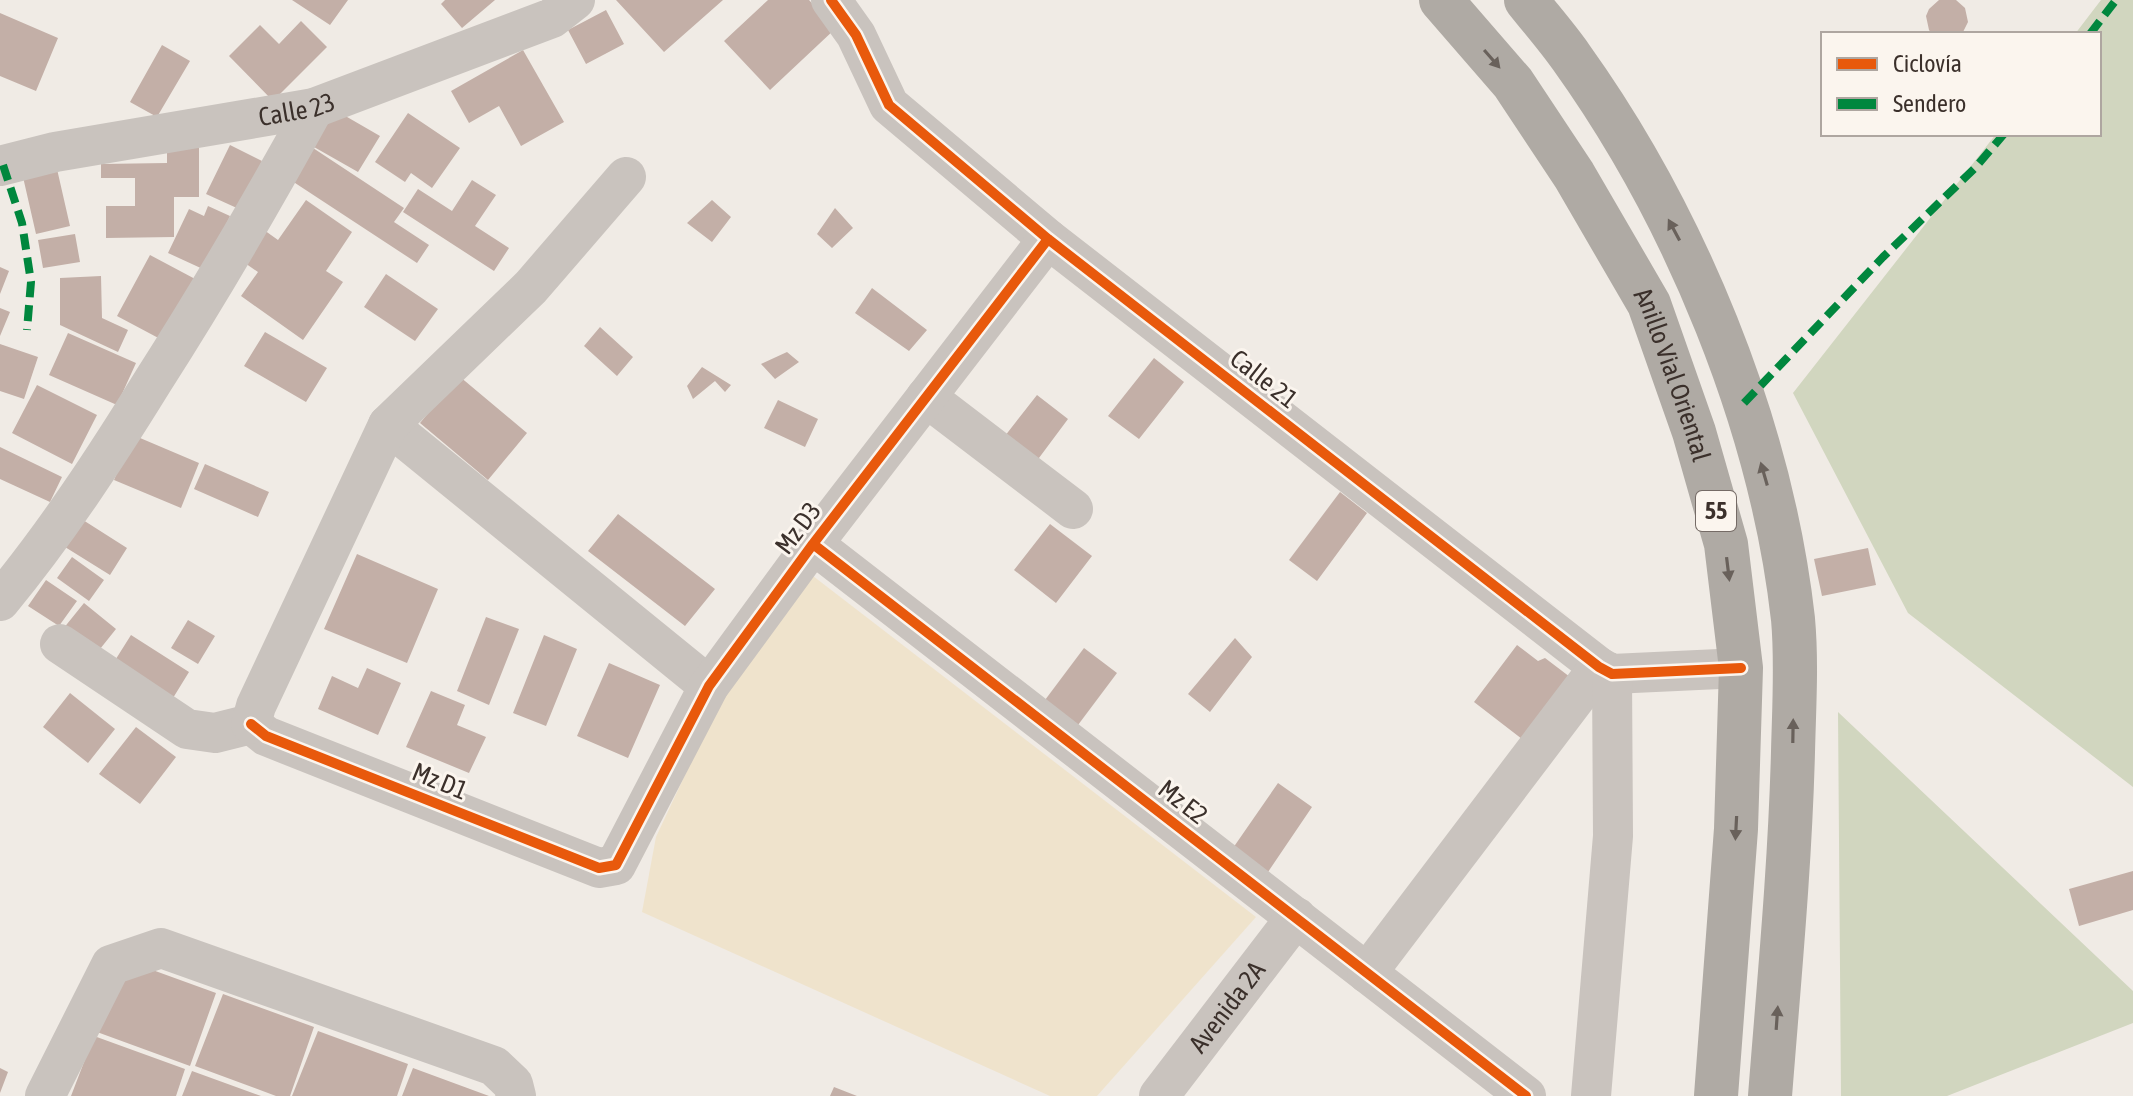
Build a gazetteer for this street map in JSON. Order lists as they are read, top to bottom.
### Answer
{
  "streets": {
    "highway": ["Anillo Vial Oriental", "55"],
    "street": [
      "Calle 23",
      "Calle 21",
      "Mz D3",
      "Mz D1",
      "Mz E2",
      "Avenida 2A"
    ]
  },
  "crossings": [
    ["Calle 21", "Mz D3"],
    ["Mz D3", "Mz D1"],
    ["Mz D3", "Mz E2"],
    ["Mz E2", "Avenida 2A"]
  ],
  "legend": ["Ciclovía", "Sendero"]
}
